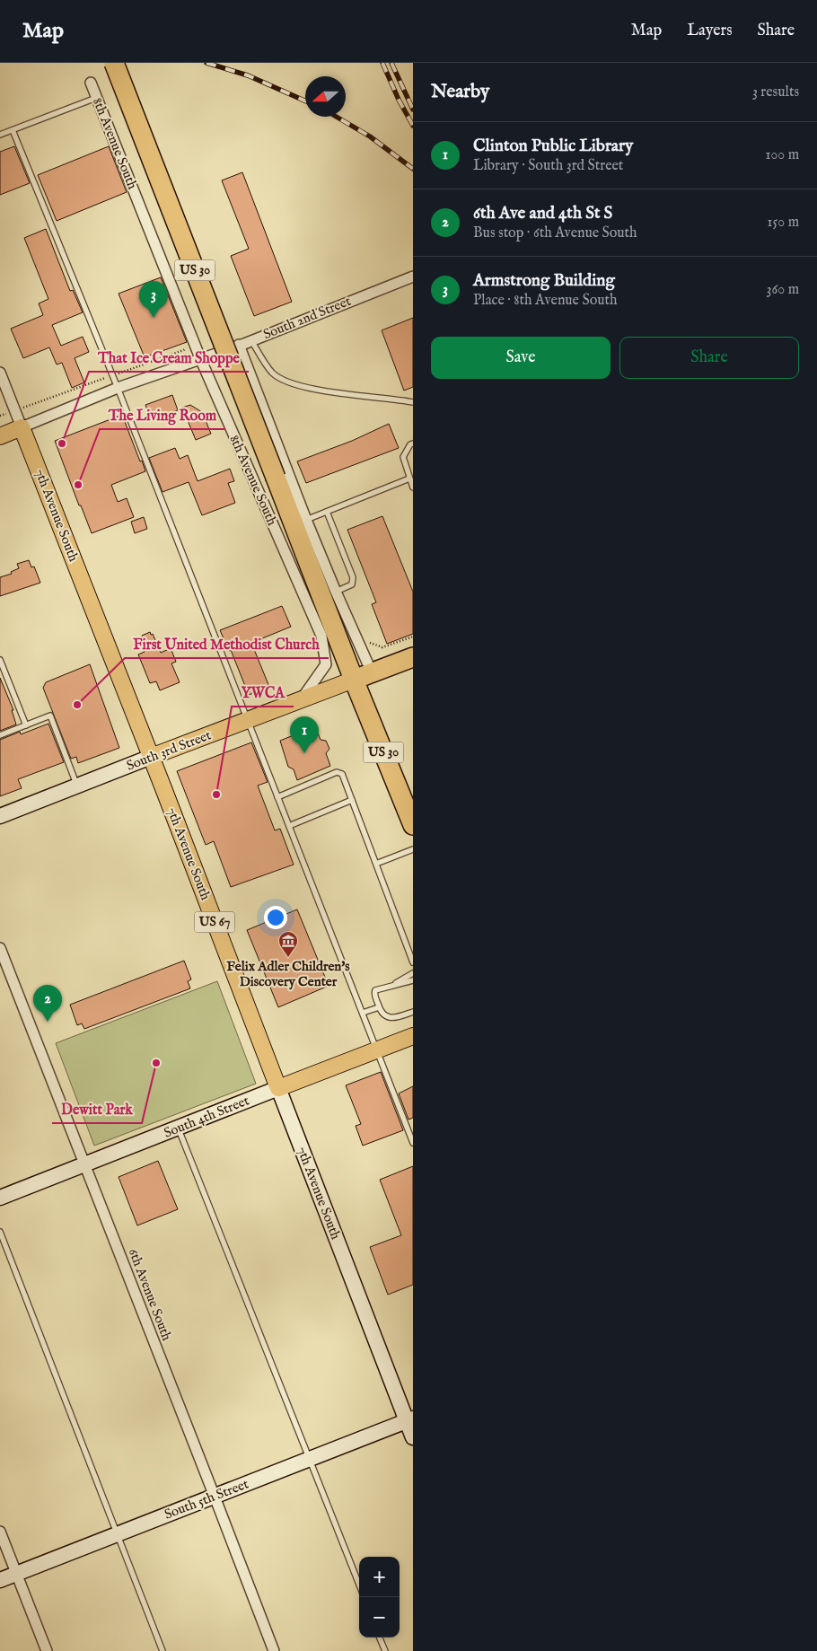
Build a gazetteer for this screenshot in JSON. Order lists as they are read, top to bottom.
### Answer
{
  "streets": {
    "highway": ["8th Avenue South", "US 30", "South 3rd Street"],
    "main road": [
      "South 2nd Street",
      "7th Avenue South",
      "US 67",
      "South 4th Street"
    ],
    "street": ["6th Avenue South", "South 5th Street"]
  },
  "crossings": [
    ["8th Avenue South", "South 2nd Street"],
    ["8th Avenue South", "South 3rd Street"],
    ["South 2nd Street", "7th Avenue South"],
    ["7th Avenue South", "South 3rd Street"],
    ["7th Avenue South", "South 4th Street"],
    ["7th Avenue South", "South 5th Street"],
    ["South 4th Street", "6th Avenue South"],
    ["6th Avenue South", "South 5th Street"]
  ],
  "places": {
    "other": [
      "That Ice Cream Shoppe",
      "The Living Room",
      "First United Methodist Church",
      "YWCA",
      "Dewitt Park"
    ],
    "museum": ["Felix Adler Children's Discovery Center"]
  },
  "north": "left",
  "page": {
    "header": "Map",
    "nav": ["Map", "Layers", "Share"],
    "heading": ["Nearby", "3 results"],
    "list": [
      {
        "mark": "1",
        "name": "Clinton Public Library",
        "note": "Library · South 3rd Street",
        "value": "100 m"
      },
      {
        "mark": "2",
        "name": "6th Ave and 4th St S",
        "note": "Bus stop · 6th Avenue South",
        "value": "150 m"
      },
      {
        "mark": "3",
        "name": "Armstrong Building",
        "note": "Place · 8th Avenue South",
        "value": "360 m"
      }
    ],
    "pins": ["3", "1", "2"],
    "buttons": ["Save", "Share"],
    "map_buttons": ["+", "−"]
  }
}
